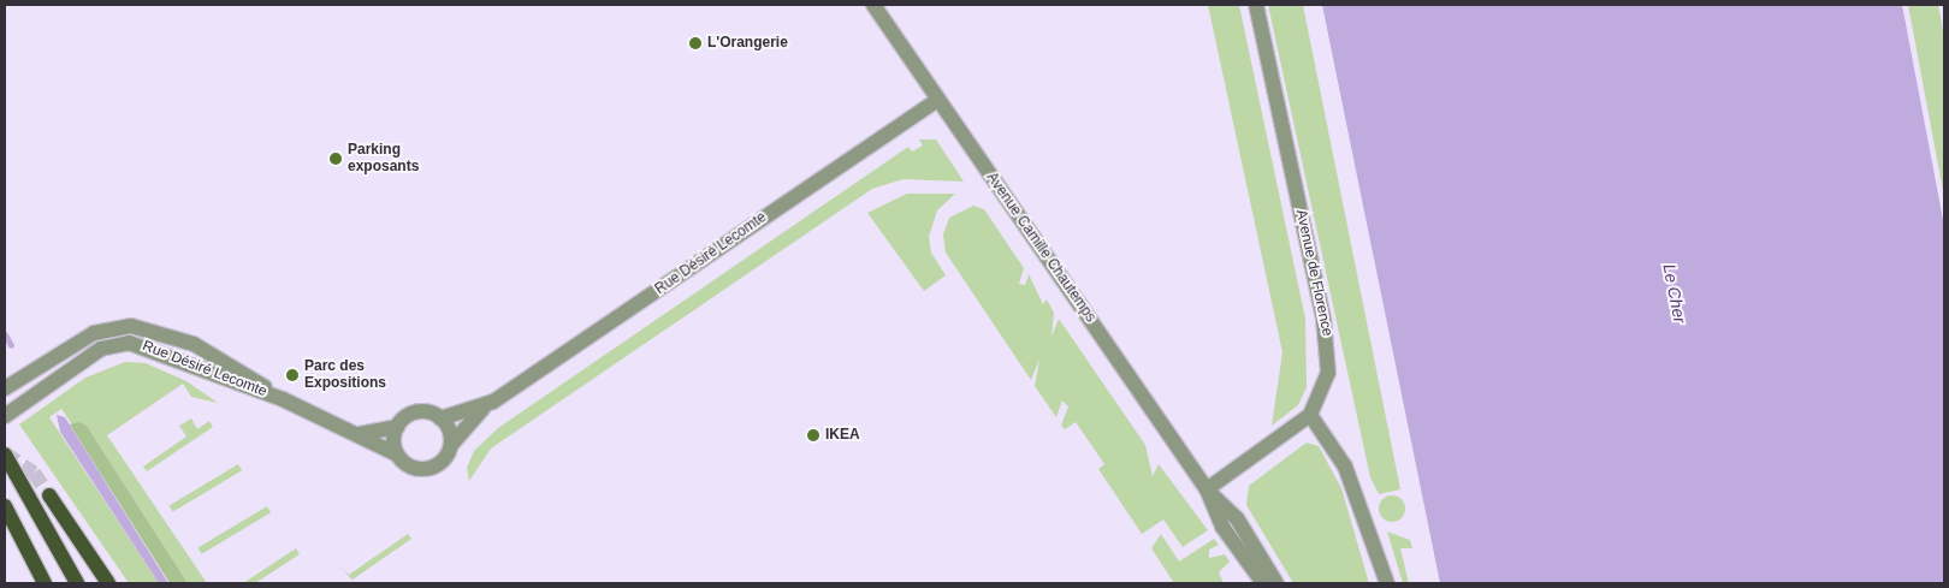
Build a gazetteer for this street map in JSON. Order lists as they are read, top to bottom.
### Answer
{
  "streets": {
    "street": ["Avenue Camille Chautemps", "Rue Désiré Lecomte", "Avenue de Florence"]
  },
  "crossings": [
    ["Avenue Camille Chautemps", "Rue Désiré Lecomte"],
    ["Avenue Camille Chautemps", "Avenue de Florence"]
  ],
  "water": ["Le Cher"],
  "places": [
    "L'Orangerie",
    "Parking exposants",
    "Parc des Expositions",
    "IKEA"
  ]
}
